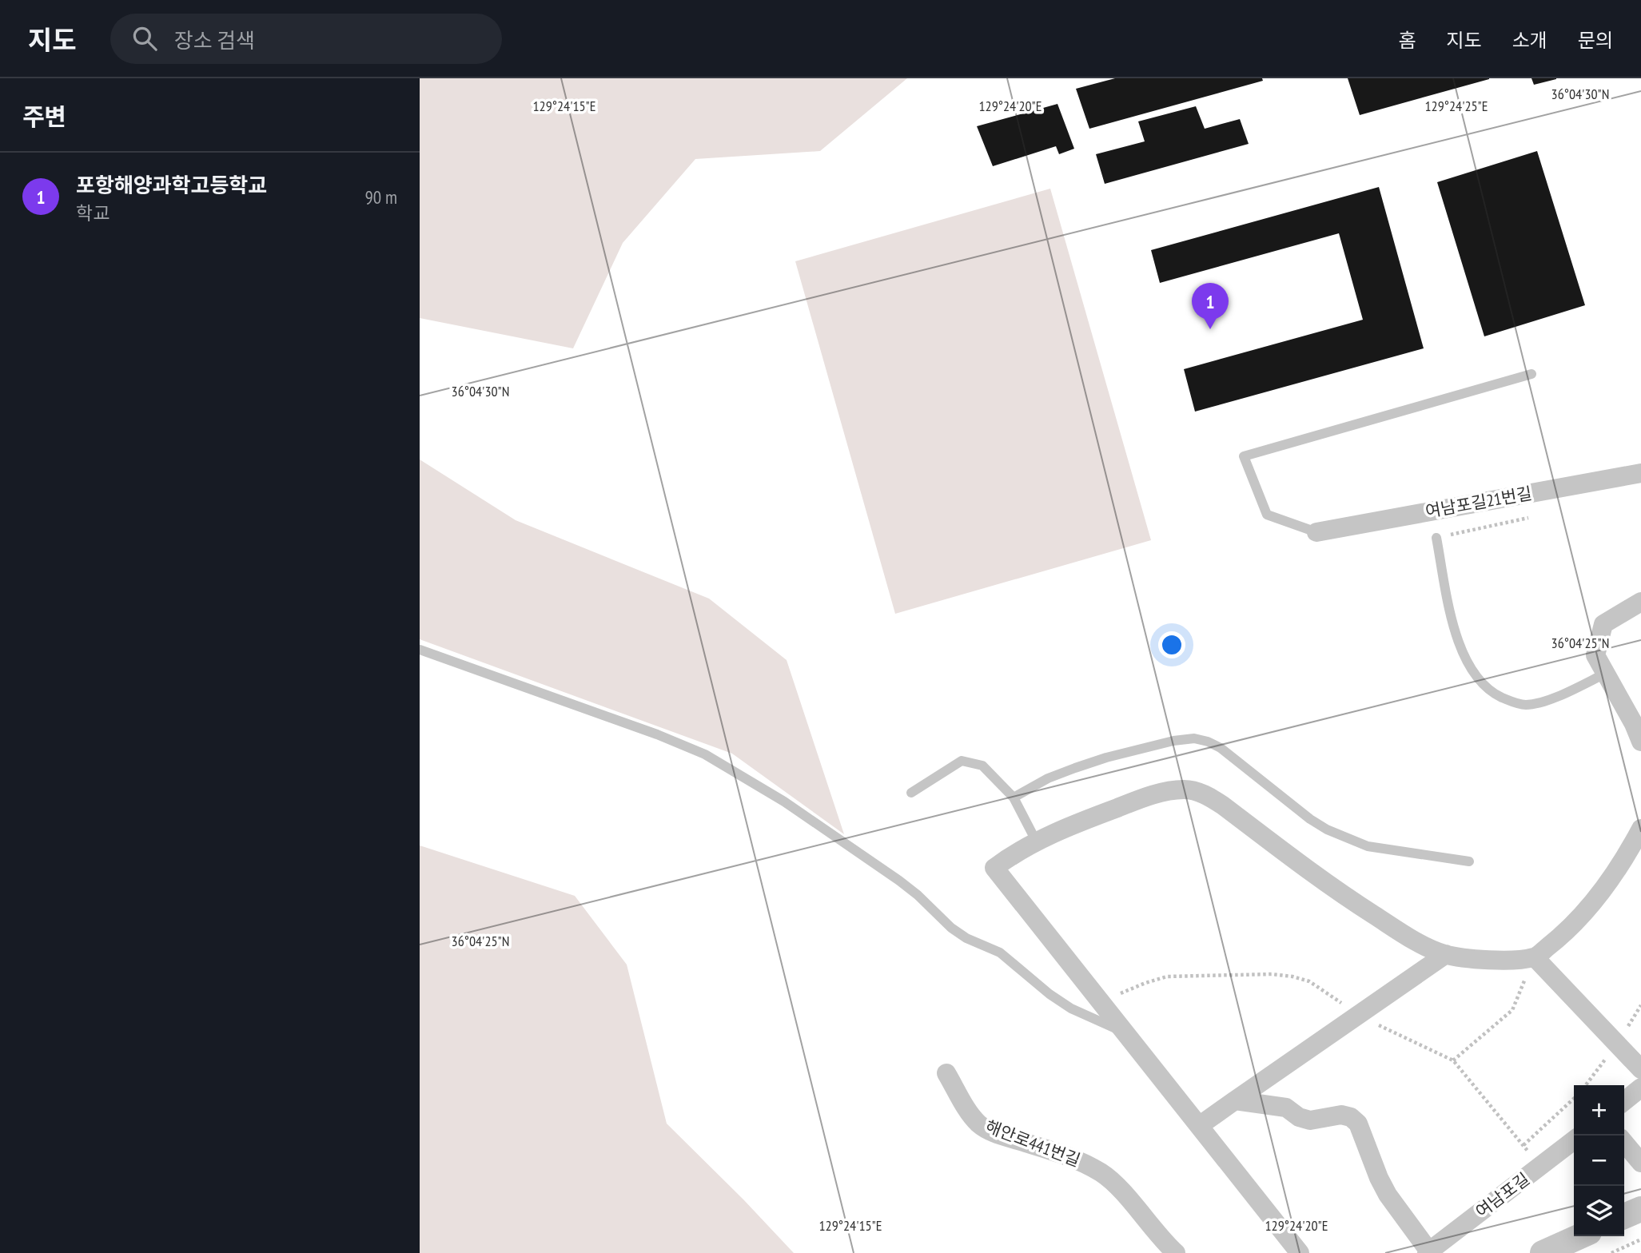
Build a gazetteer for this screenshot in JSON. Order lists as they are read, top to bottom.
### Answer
{
  "streets": {
    "street": ["여남포길21번길", "해안로441번길", "여남포길"]
  },
  "page": {
    "header": "지도",
    "search": "장소 검색",
    "nav": [
      "홈",
      "지도",
      "소개",
      "문의"
    ],
    "heading": "주변",
    "list": [
      {
        "mark": "1",
        "name": "포항해양과학고등학교",
        "note": "학교",
        "value": "90 m"
      }
    ],
    "pins": "1",
    "map_buttons": ["+", "−"]
  },
  "coordinates": [
    "36°04'30\"N",
    "129°24'15\"E",
    "129°24'20\"E",
    "129°24'25\"E",
    "36°04'25\"N"
  ]
}
